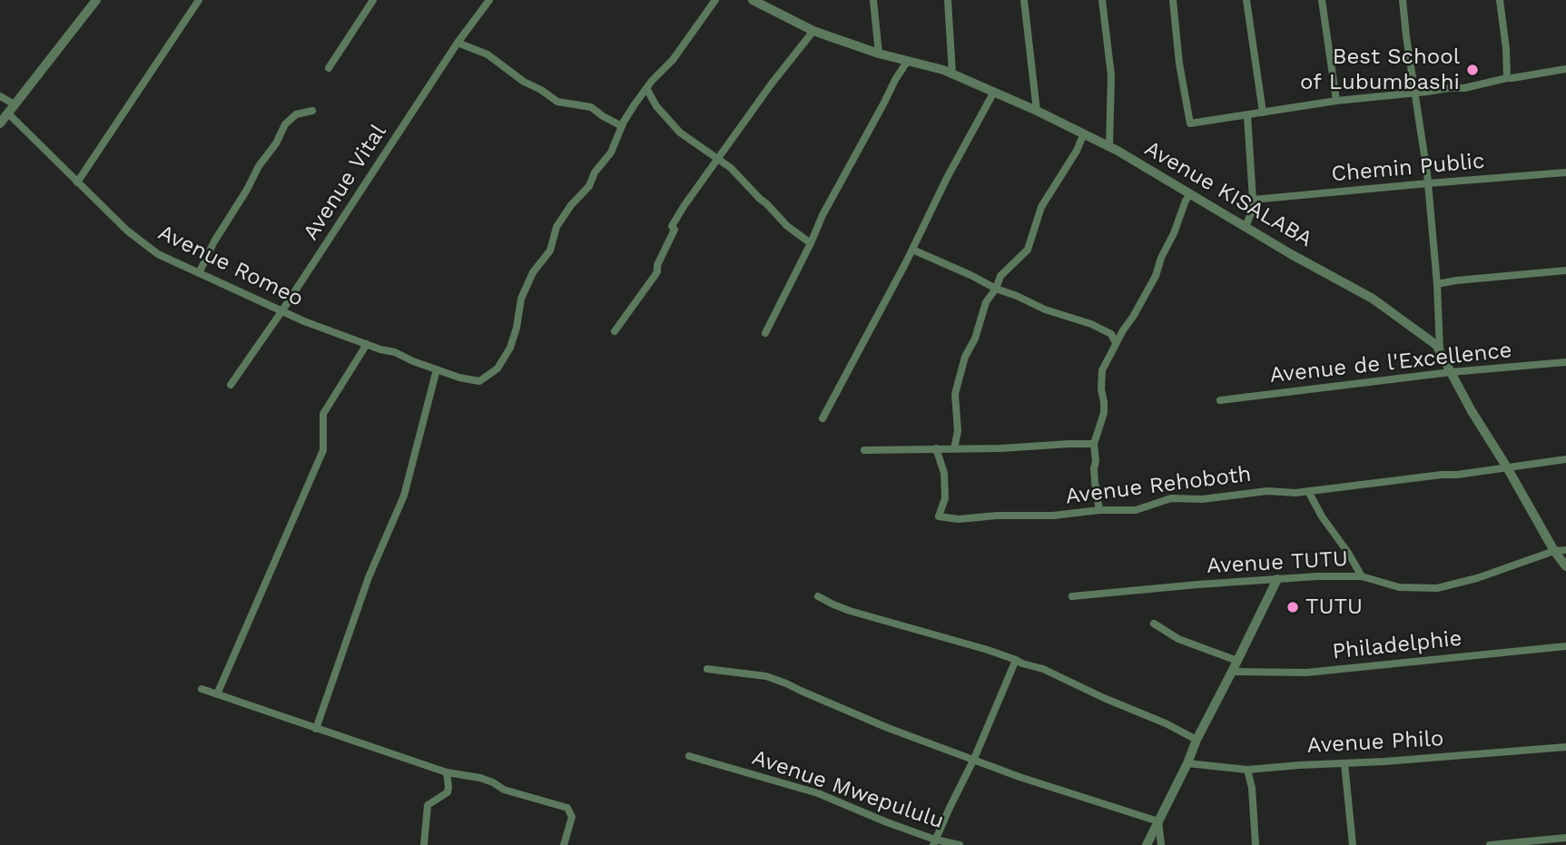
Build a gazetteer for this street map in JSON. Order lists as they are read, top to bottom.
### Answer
{
  "streets": {
    "street": [
      "Chemin Public",
      "Avenue Vital",
      "Avenue KISALABA",
      "Avenue Romeo",
      "Avenue de l'Excellence",
      "Avenue Rehoboth",
      "Avenue TUTU",
      "Philadelphie",
      "Avenue Philo",
      "Avenue Mwepululu"
    ]
  },
  "crossings": [
    ["Avenue Vital", "Avenue Romeo"],
    ["Avenue KISALABA", "Avenue de l'Excellence"],
    ["Avenue KISALABA", "Avenue Rehoboth"],
    ["Avenue KISALABA", "Avenue TUTU"]
  ],
  "places": ["Best School of Lubumbashi", "TUTU"]
}
